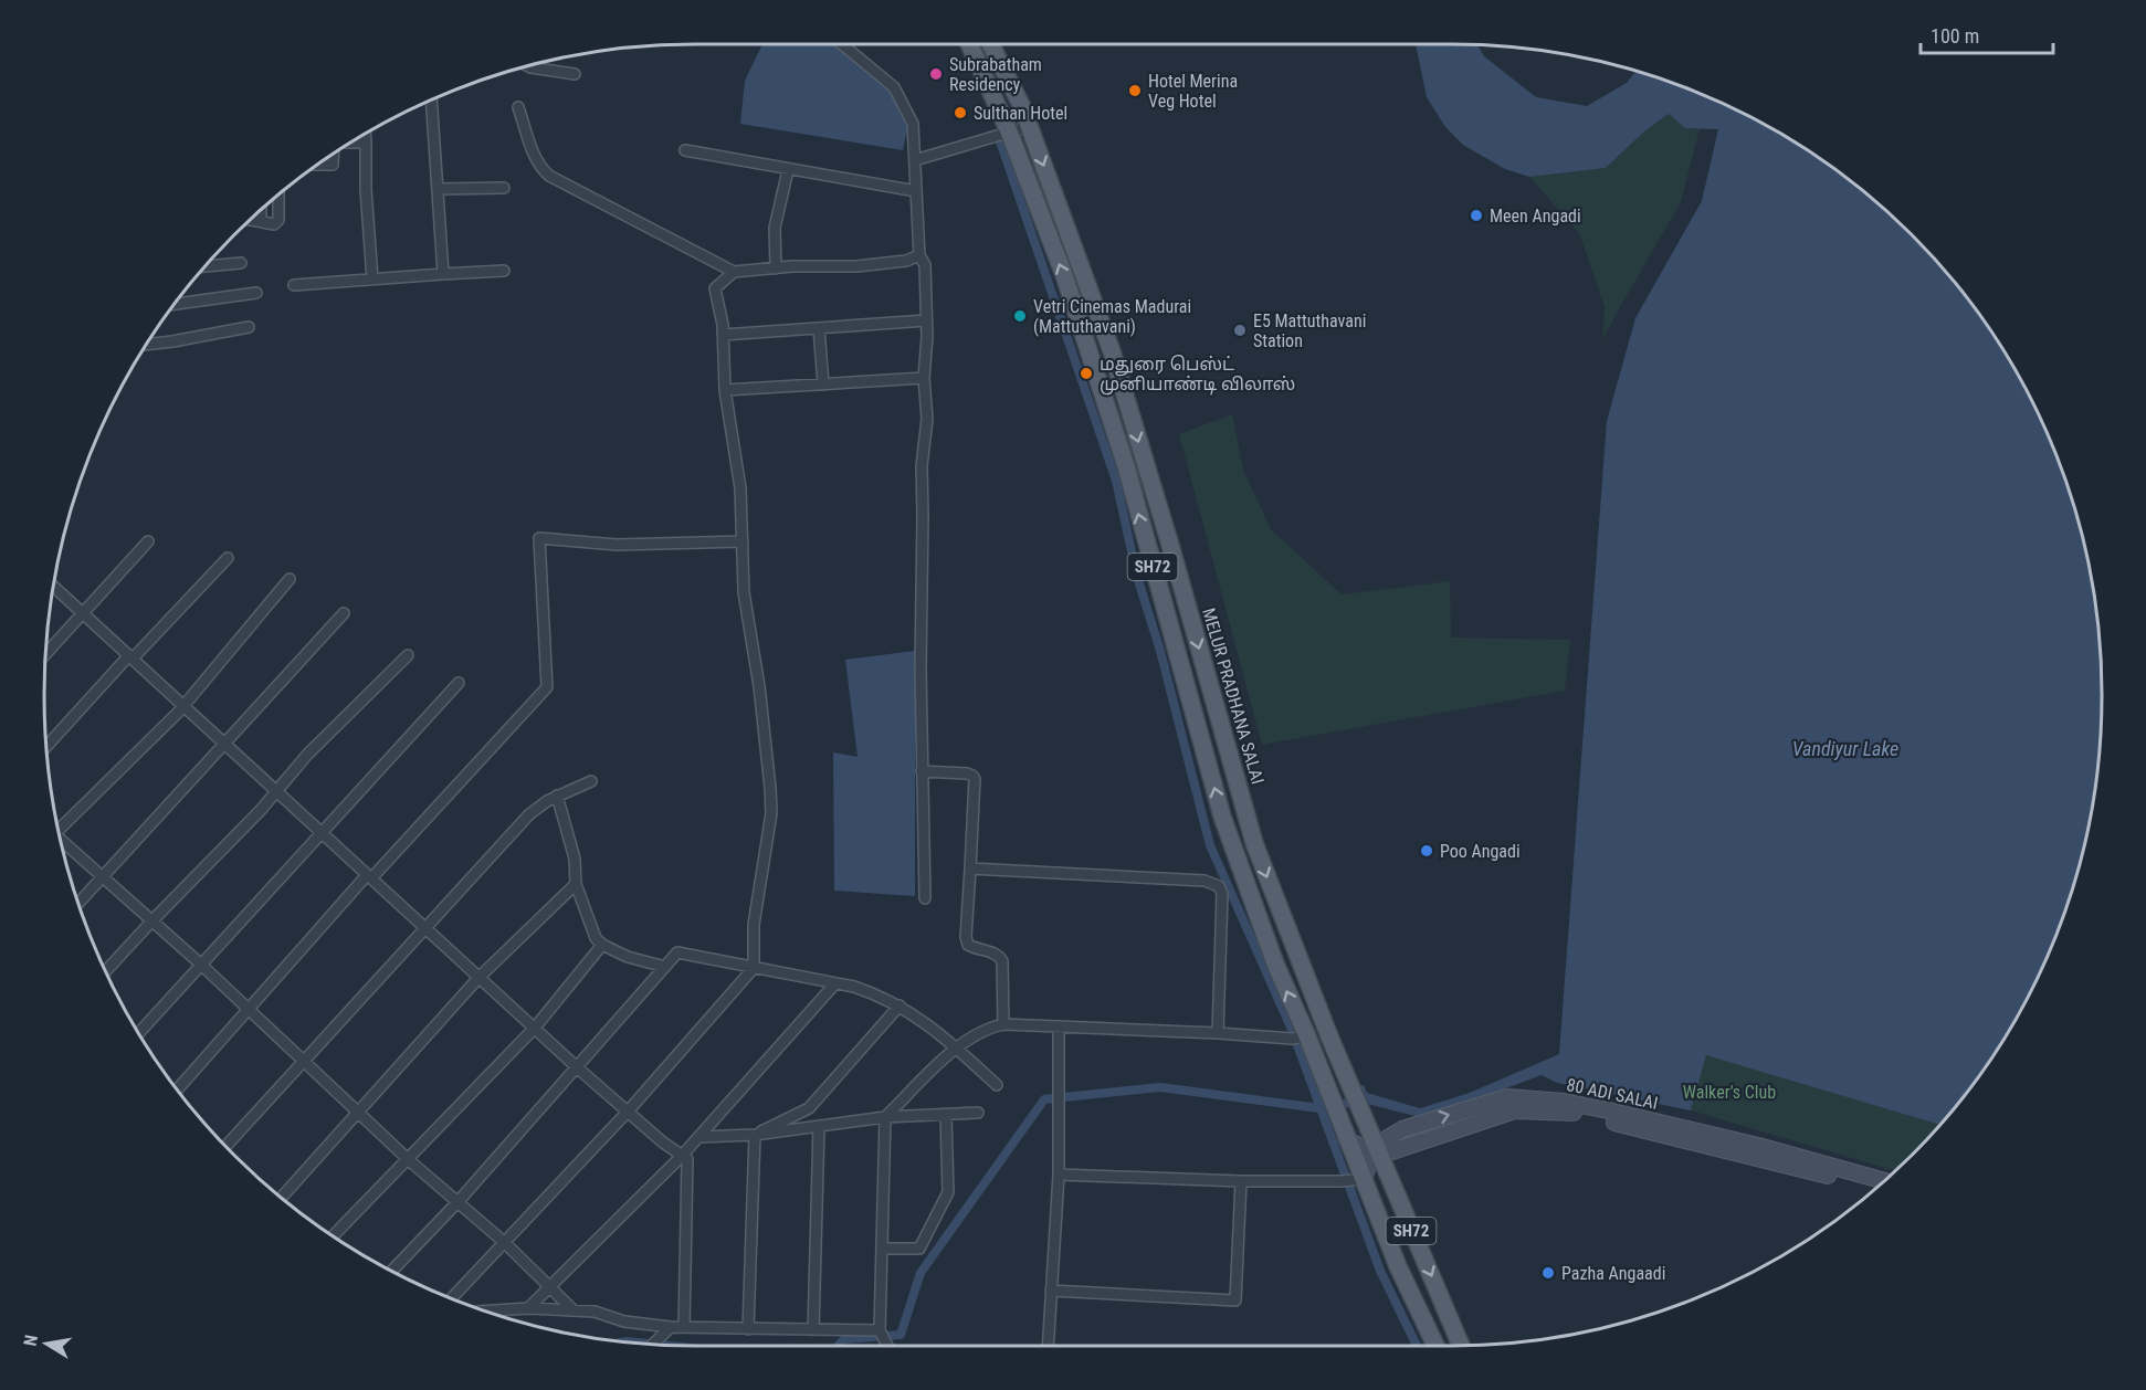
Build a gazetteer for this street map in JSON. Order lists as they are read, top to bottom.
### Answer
{
  "streets": {
    "main road": ["SH72", "MELUR PRADHANA SALAI", "80 ADI SALAI"]
  },
  "crossings": [
    ["MELUR PRADHANA SALAI", "80 ADI SALAI"]
  ],
  "water": ["Vandiyur Lake"],
  "parks": ["Walker's Club"],
  "places": [
    "Subrabatham Residency",
    "Hotel Merina Veg Hotel",
    "Sulthan Hotel",
    "Meen Angadi",
    "Vetri Cinemas Madurai (Mattuthavani)",
    "E5 Mattuthavani Station",
    "மதுரை பெஸ்ட் முனியாண்டி விலாஸ்",
    "Poo Angadi",
    "Pazha Angaadi"
  ],
  "scale_bar": "100 m",
  "north": "left"
}
